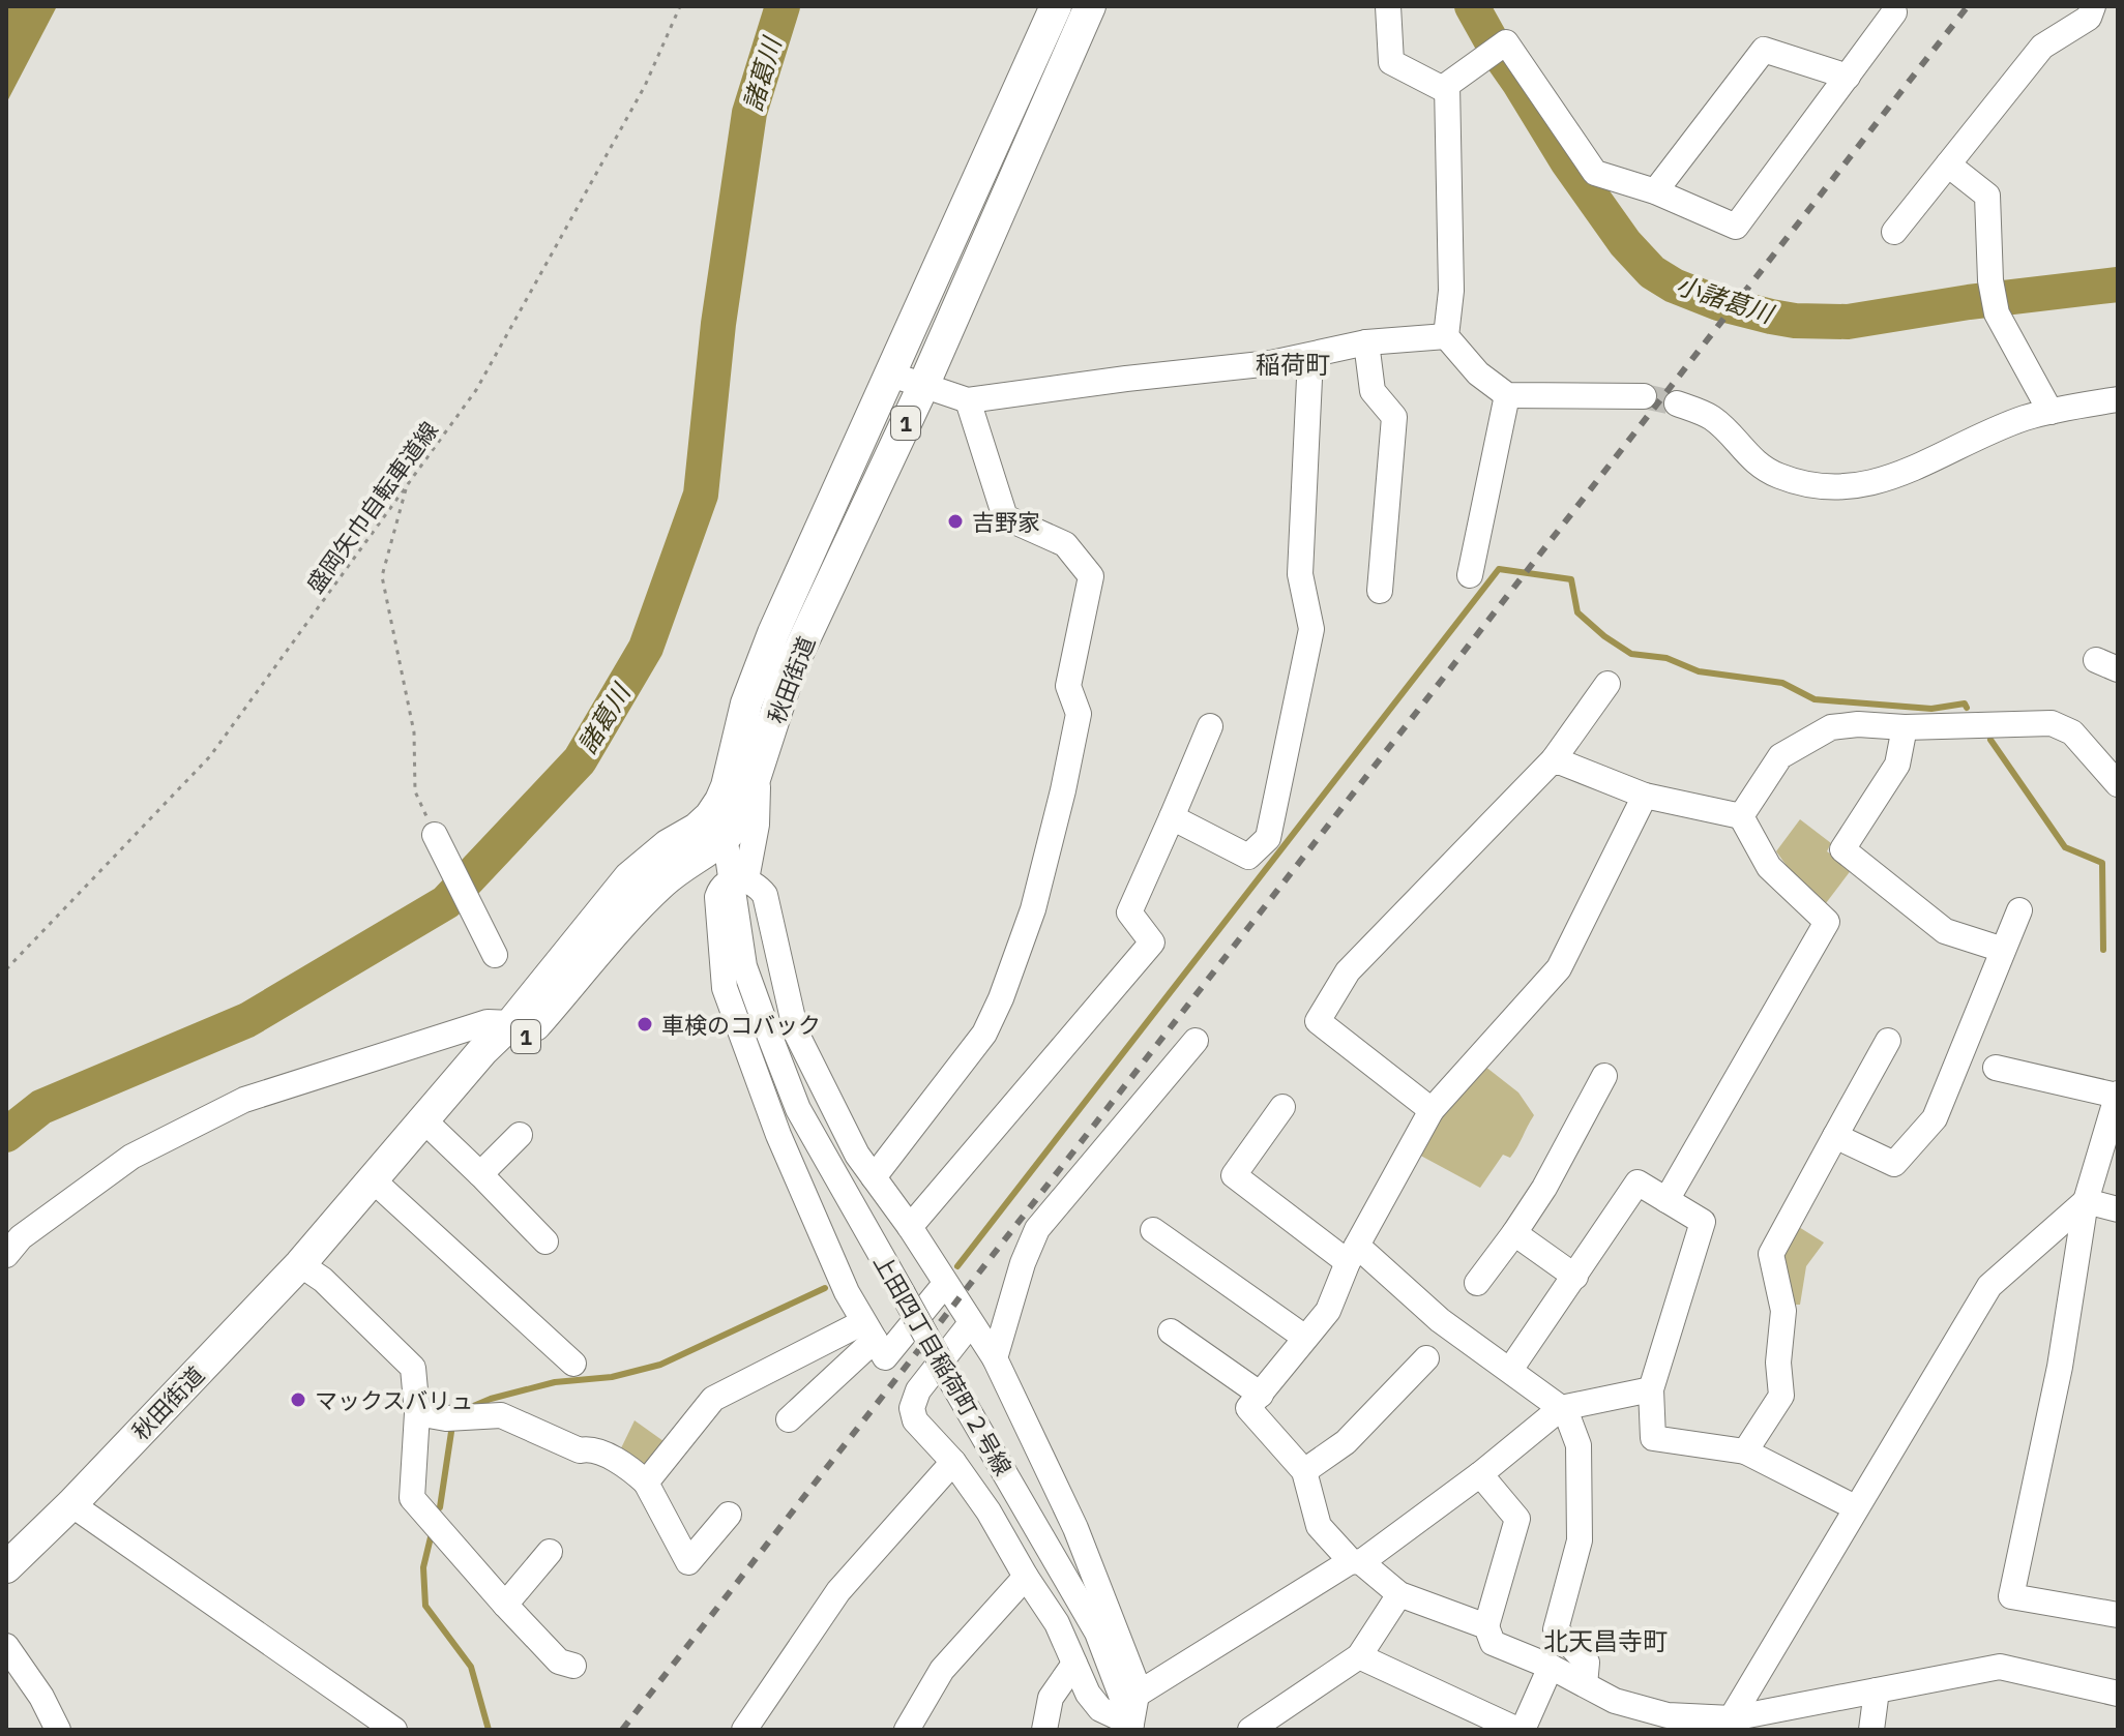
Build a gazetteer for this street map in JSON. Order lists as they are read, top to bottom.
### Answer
{
  "streets": {
    "main road": ["1", "秋田街道"],
    "street": ["上田四丁目稲荷町２号線"],
    "path": ["盛岡矢巾自転車道線"]
  },
  "districts": ["稲荷町", "北天昌寺町"],
  "water": ["諸葛川", "小諸葛川"],
  "places": ["吉野家", "車検のコバック", "マックスバリュ"]
}
